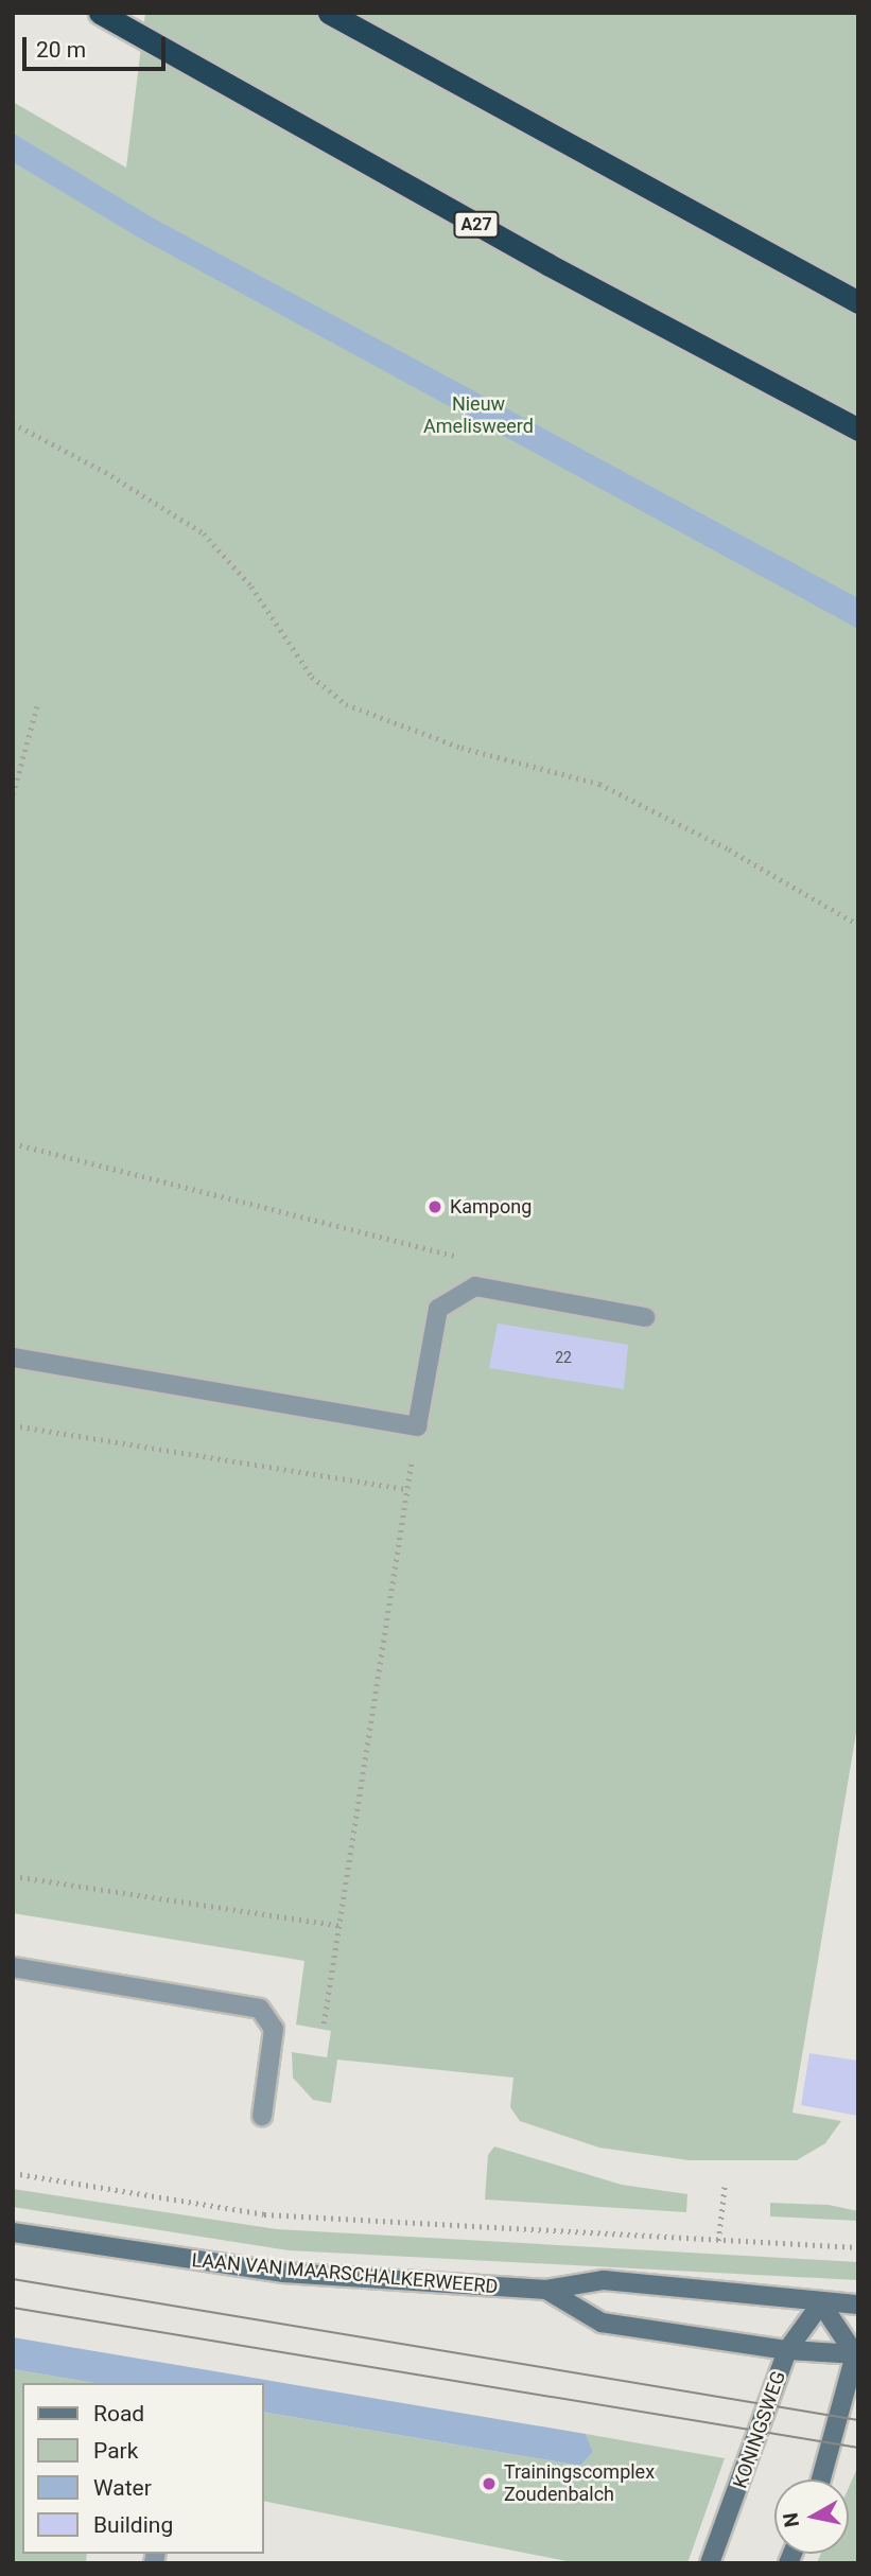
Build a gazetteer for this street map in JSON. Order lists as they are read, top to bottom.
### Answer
{
  "streets": {
    "highway": ["A27"],
    "main road": ["LAAN VAN MAARSCHALKERWEERD", "KONINGSWEG"]
  },
  "crossings": [
    ["LAAN VAN MAARSCHALKERWEERD", "KONINGSWEG"]
  ],
  "parks": ["Nieuw Amelisweerd"],
  "places": ["Kampong", "Trainingscomplex Zoudenbalch"],
  "house_numbers": ["22"],
  "legend": [
    "Road",
    "Park",
    "Water",
    "Building"
  ],
  "scale_bar": "20 m",
  "north": "left"
}
